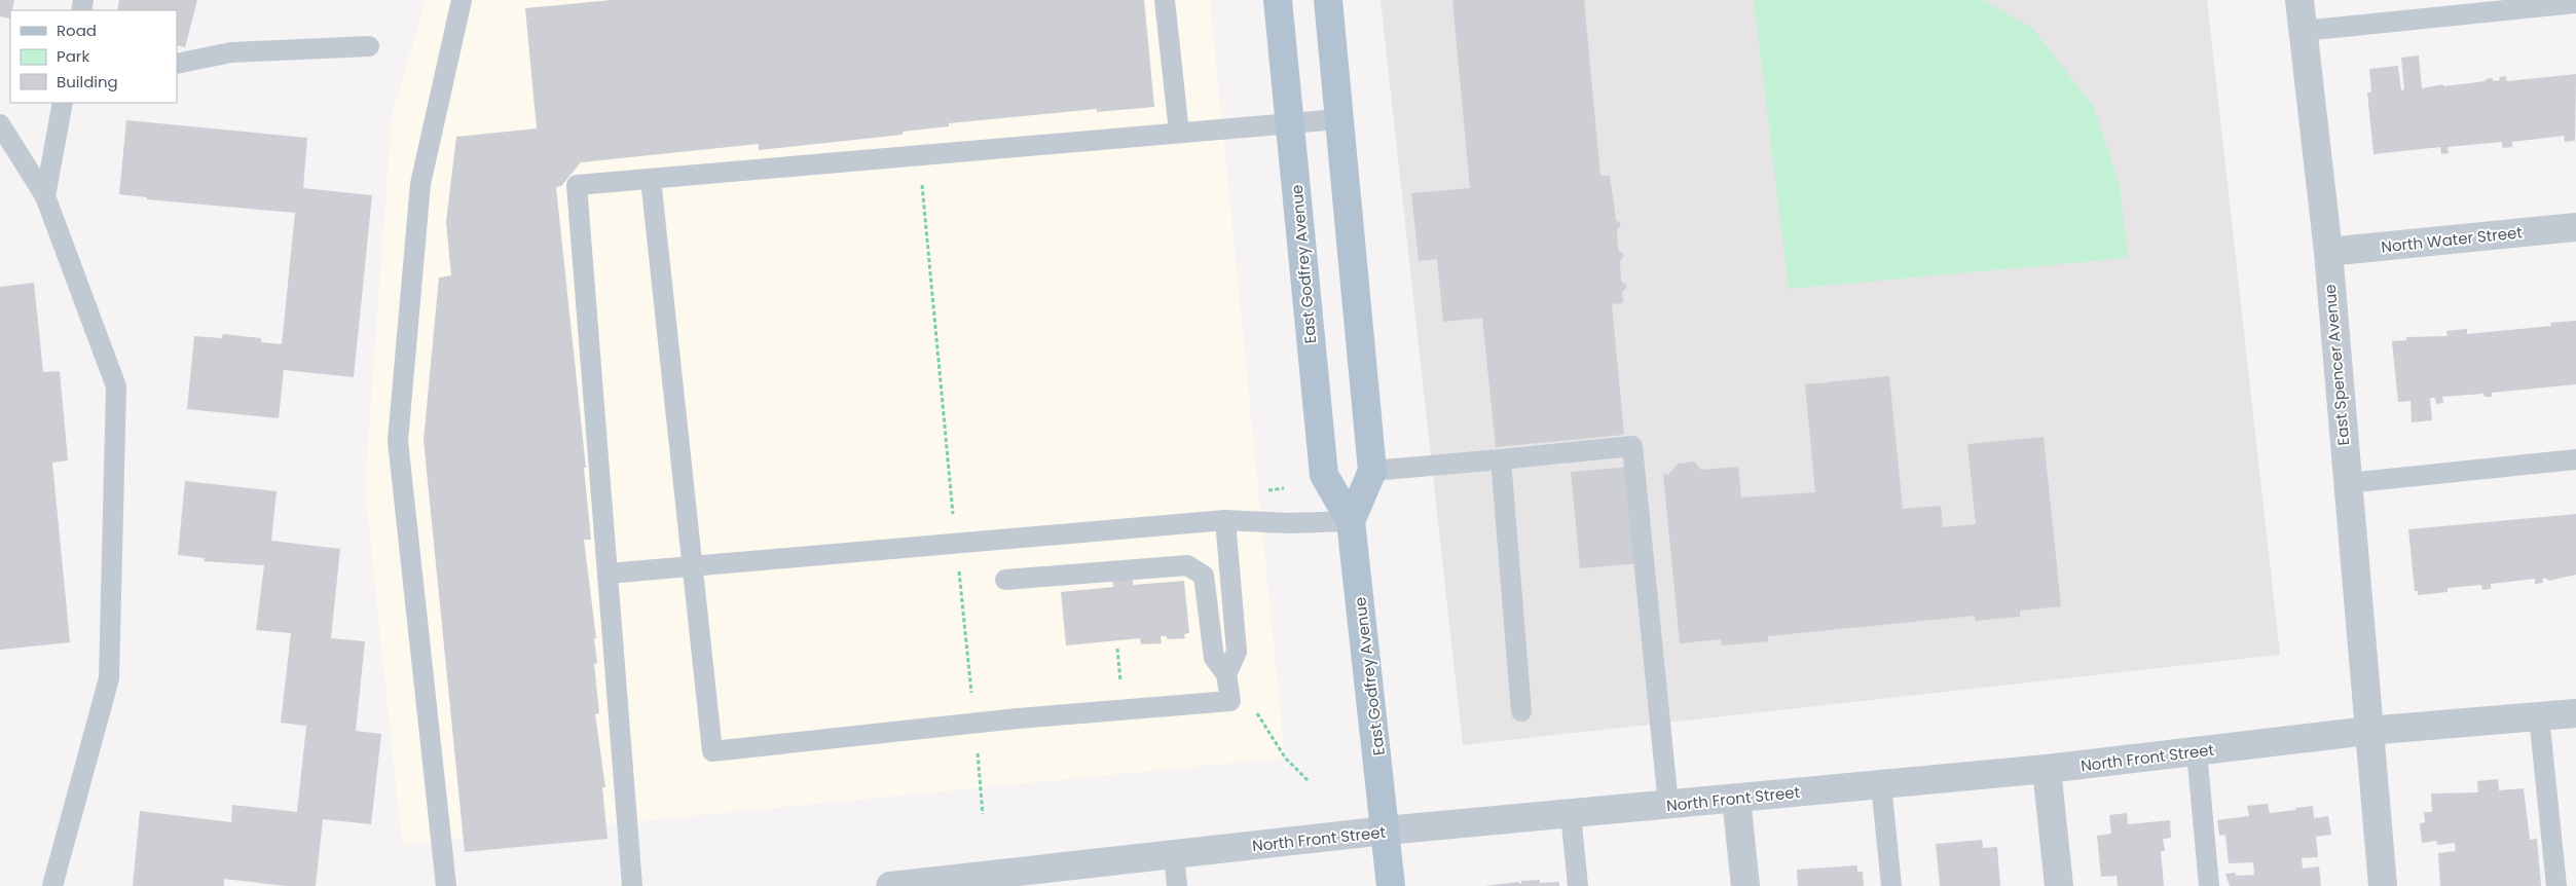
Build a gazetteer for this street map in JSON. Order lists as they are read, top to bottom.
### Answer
{
  "streets": {
    "main road": ["East Godfrey Avenue"],
    "street": ["North Water Street", "East Spencer Avenue", "North Front Street"]
  },
  "crossings": [
    ["North Water Street", "East Spencer Avenue"],
    ["East Godfrey Avenue", "North Front Street"],
    ["East Spencer Avenue", "North Front Street"]
  ],
  "legend": ["Road", "Park", "Building"]
}
